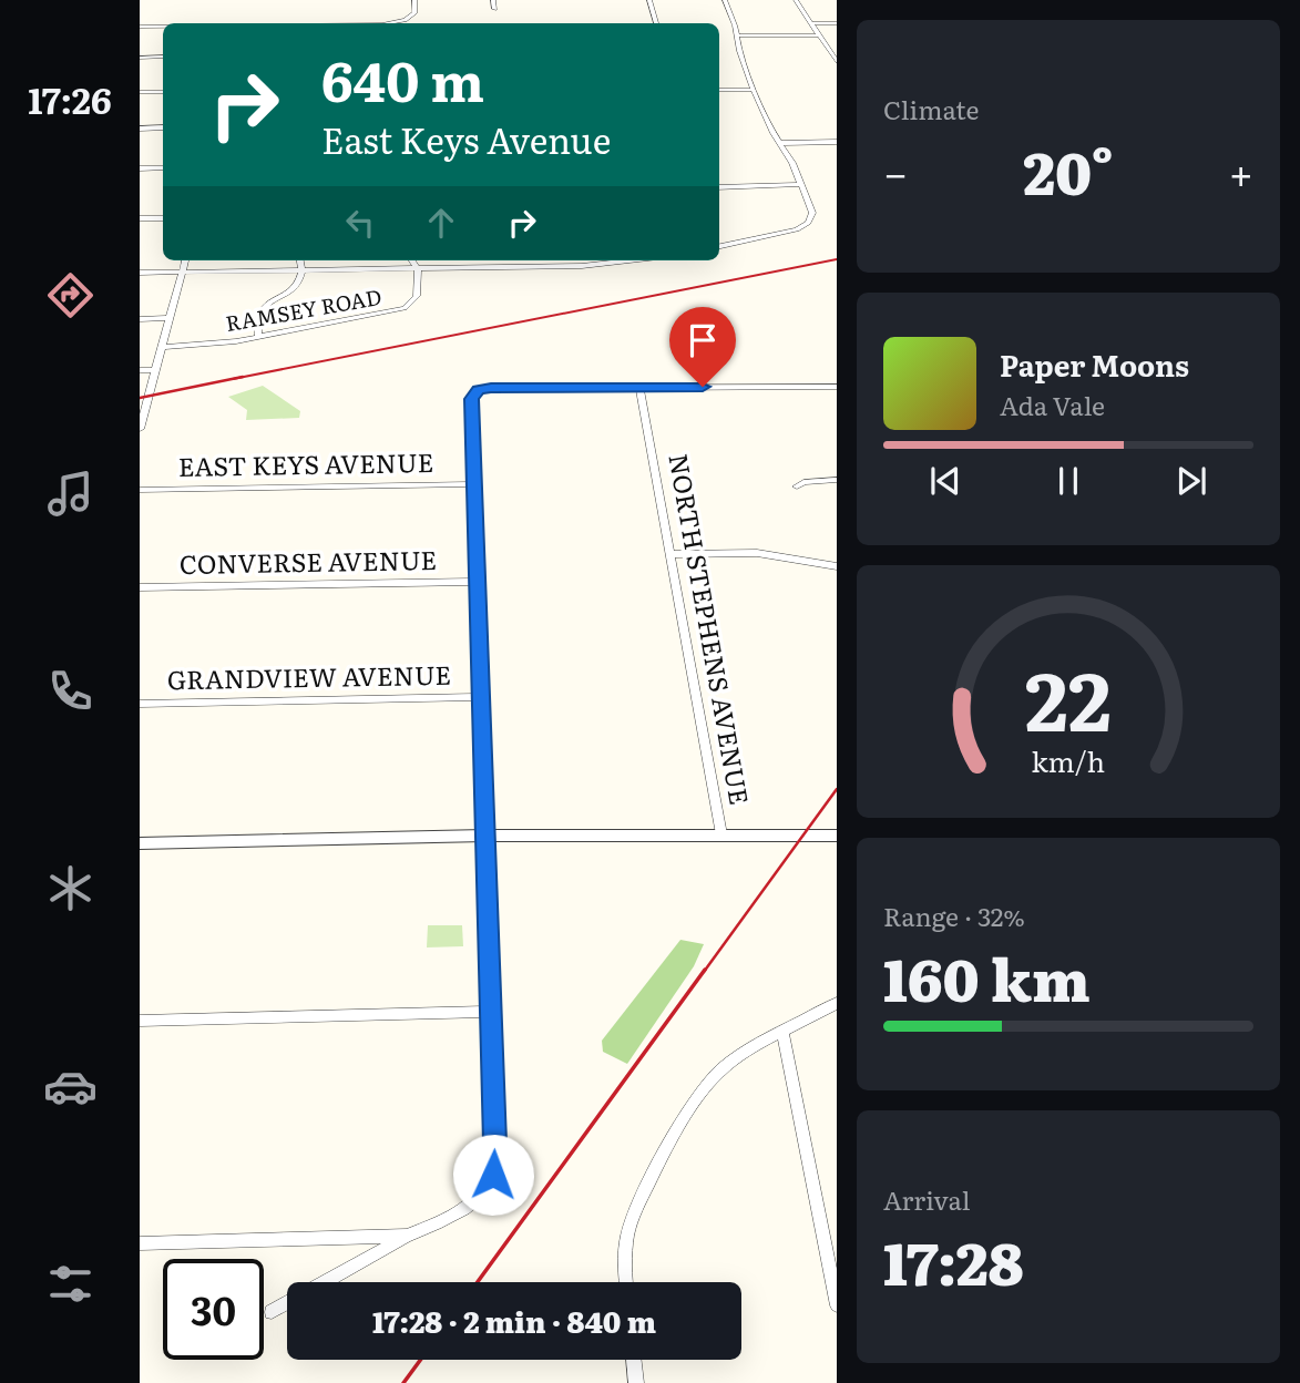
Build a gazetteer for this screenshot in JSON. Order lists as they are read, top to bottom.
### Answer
{
  "streets": {
    "street": [
      "RAMSEY ROAD",
      "EAST KEYS AVENUE",
      "CONVERSE AVENUE",
      "NORTH STEPHENS AVENUE",
      "GRANDVIEW AVENUE"
    ]
  },
  "page": {
    "tabs": "17:26",
    "tile": [
      "Climate",
      ["Range · 32%", "160 km"],
      ["Arrival", "17:28"]
    ],
    "turn": ["640 m", "East Keys Avenue"],
    "heat": ["−", "20°", "+"],
    "song": ["Paper Moons", "Ada Vale"],
    "limit": "30",
    "trip": "17:28 · 2 min · 840 m",
    "gauge": ["22", "km/h"]
  }
}
